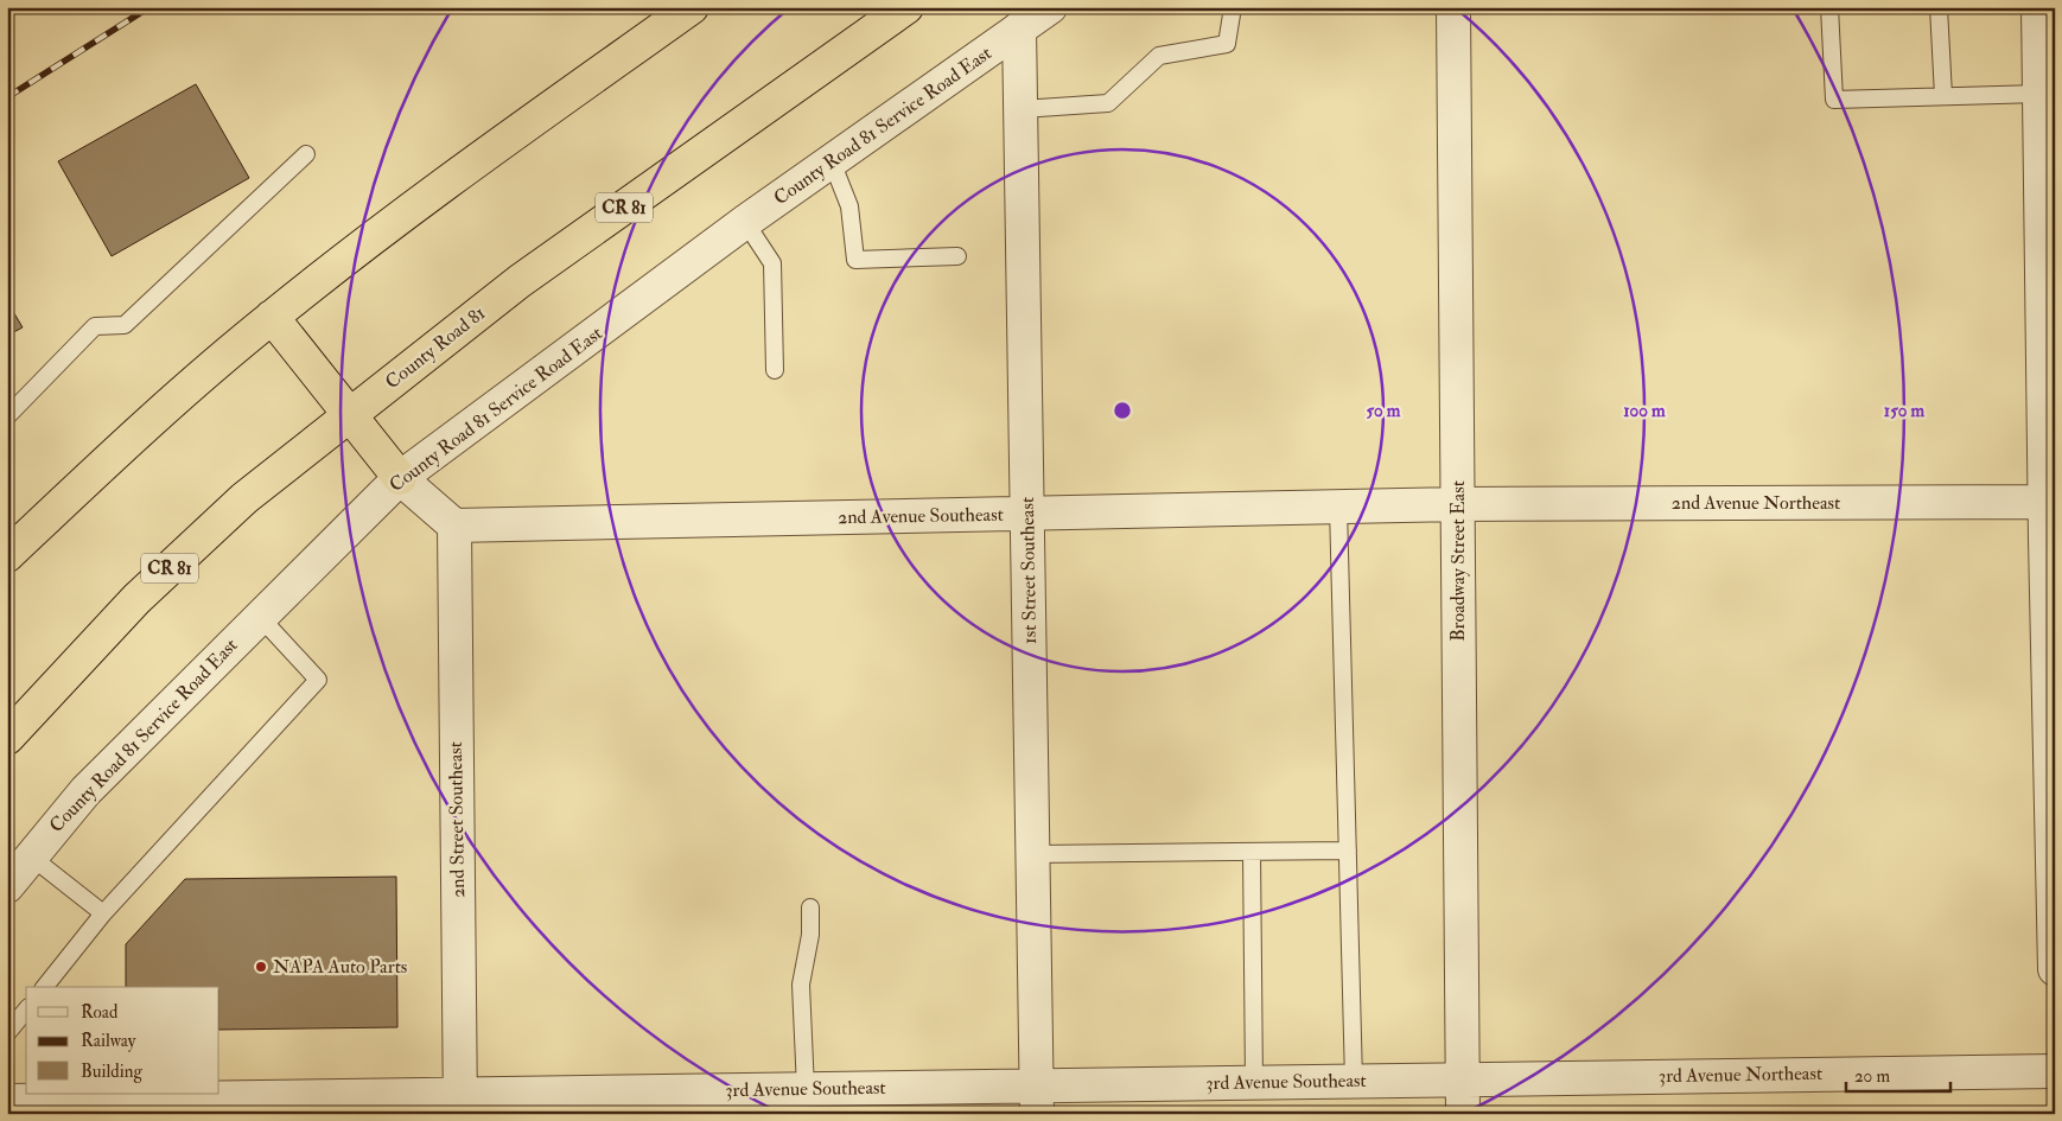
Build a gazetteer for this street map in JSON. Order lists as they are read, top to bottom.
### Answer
{
  "streets": {
    "highway": ["CR 81", "County Road 81"],
    "street": [
      "County Road 81 Service Road East",
      "2nd Avenue Northeast",
      "2nd Avenue Southeast",
      "Broadway Street East",
      "1st Street Southeast",
      "2nd Street Southeast",
      "3rd Avenue Northeast",
      "3rd Avenue Southeast"
    ]
  },
  "crossings": [
    ["County Road 81 Service Road East", "1st Street Southeast"],
    ["2nd Avenue Northeast", "2nd Avenue Southeast"],
    ["2nd Avenue Northeast", "Broadway Street East"],
    ["2nd Avenue Southeast", "Broadway Street East"],
    ["2nd Avenue Southeast", "1st Street Southeast"],
    ["2nd Avenue Southeast", "2nd Street Southeast"],
    ["Broadway Street East", "3rd Avenue Northeast"],
    ["Broadway Street East", "3rd Avenue Southeast"],
    ["1st Street Southeast", "3rd Avenue Southeast"],
    ["2nd Street Southeast", "3rd Avenue Southeast"],
    ["3rd Avenue Northeast", "3rd Avenue Southeast"]
  ],
  "places": ["NAPA Auto Parts"],
  "legend": ["Road", "Railway", "Building"],
  "scale_bar": "20 m",
  "rings": ["50 m", "100 m", "150 m"]
}
